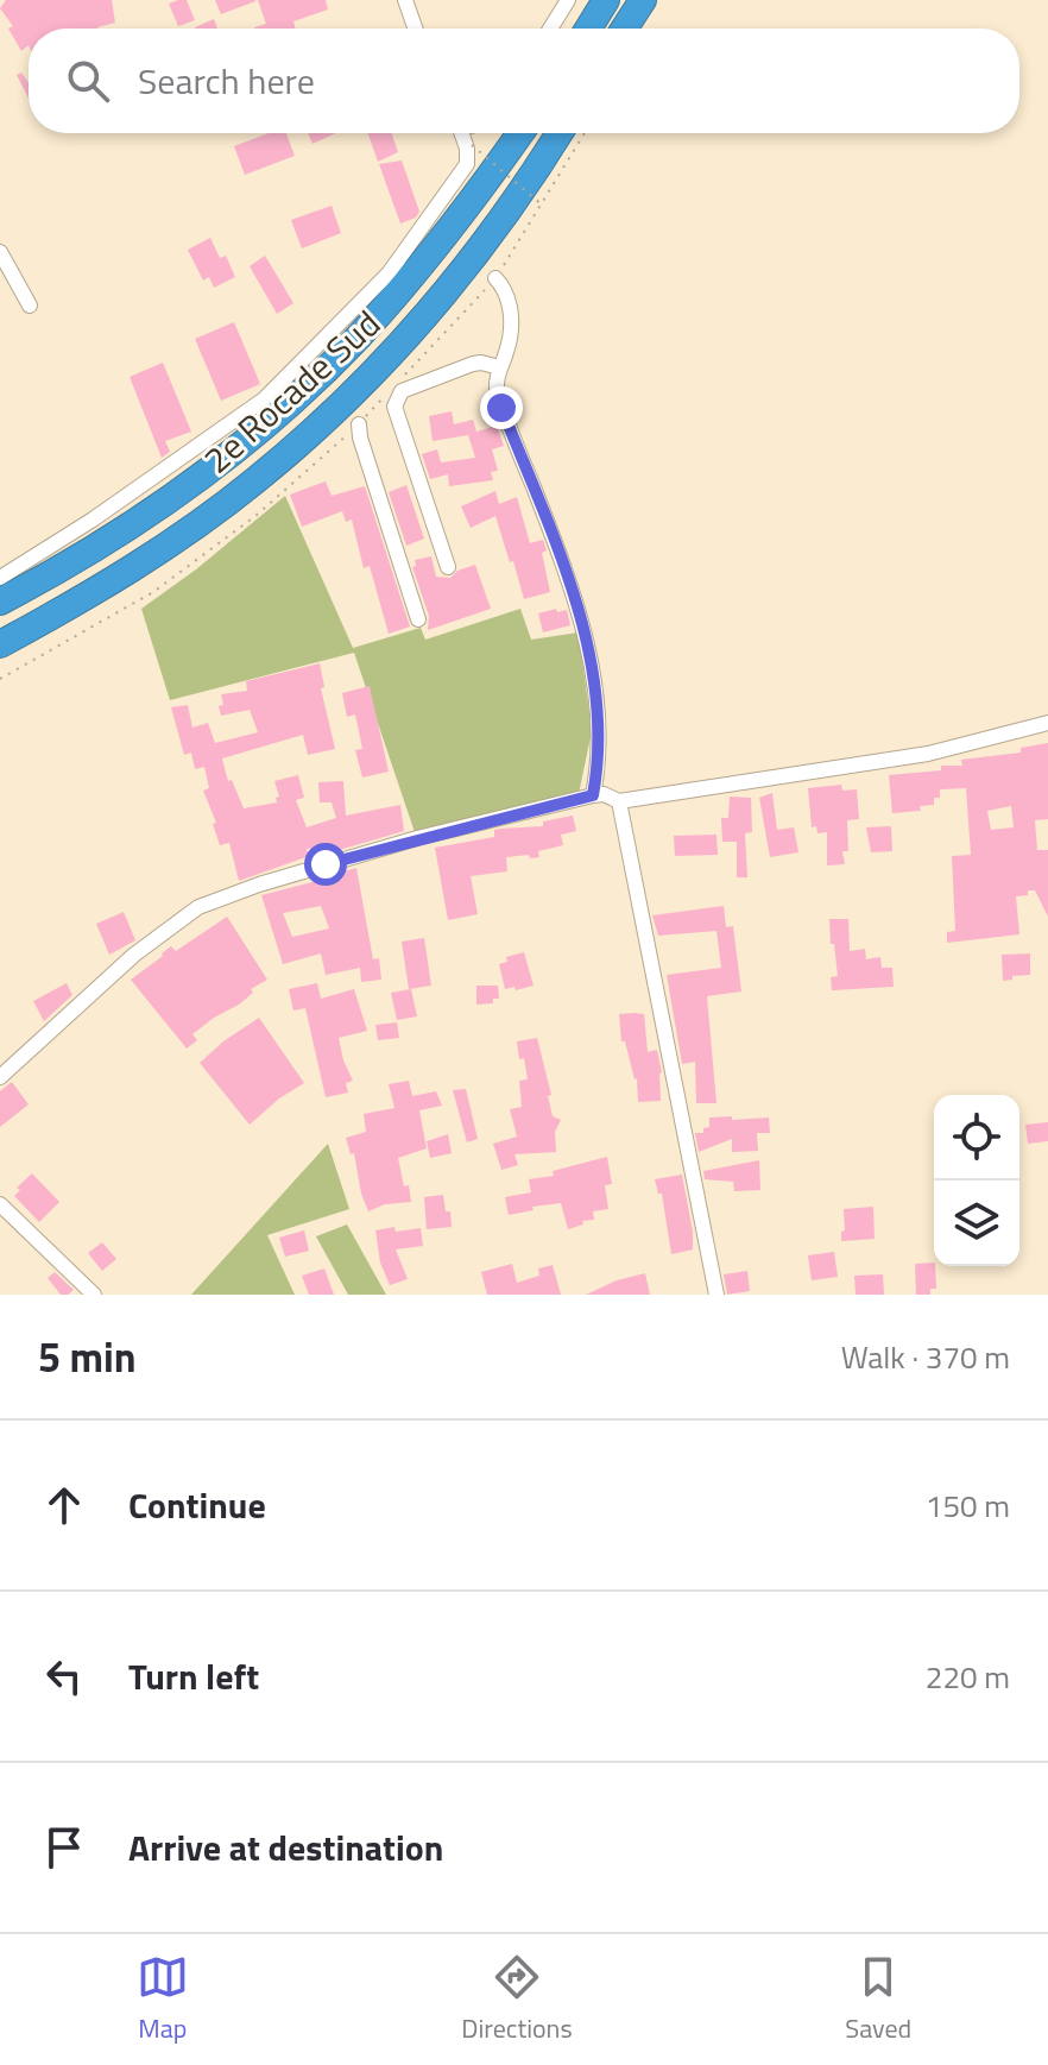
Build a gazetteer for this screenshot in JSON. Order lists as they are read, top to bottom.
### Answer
{
  "streets": {
    "highway": ["2e Rocade Sud"]
  },
  "page": {
    "search": "Search here",
    "heading": ["5 min", "Walk · 370 m"],
    "list": [
      ["Continue", "150 m"],
      ["Turn left", "220 m"],
      "Arrive at destination"
    ],
    "nav": ["Map", "Directions", "Saved"]
  }
}
